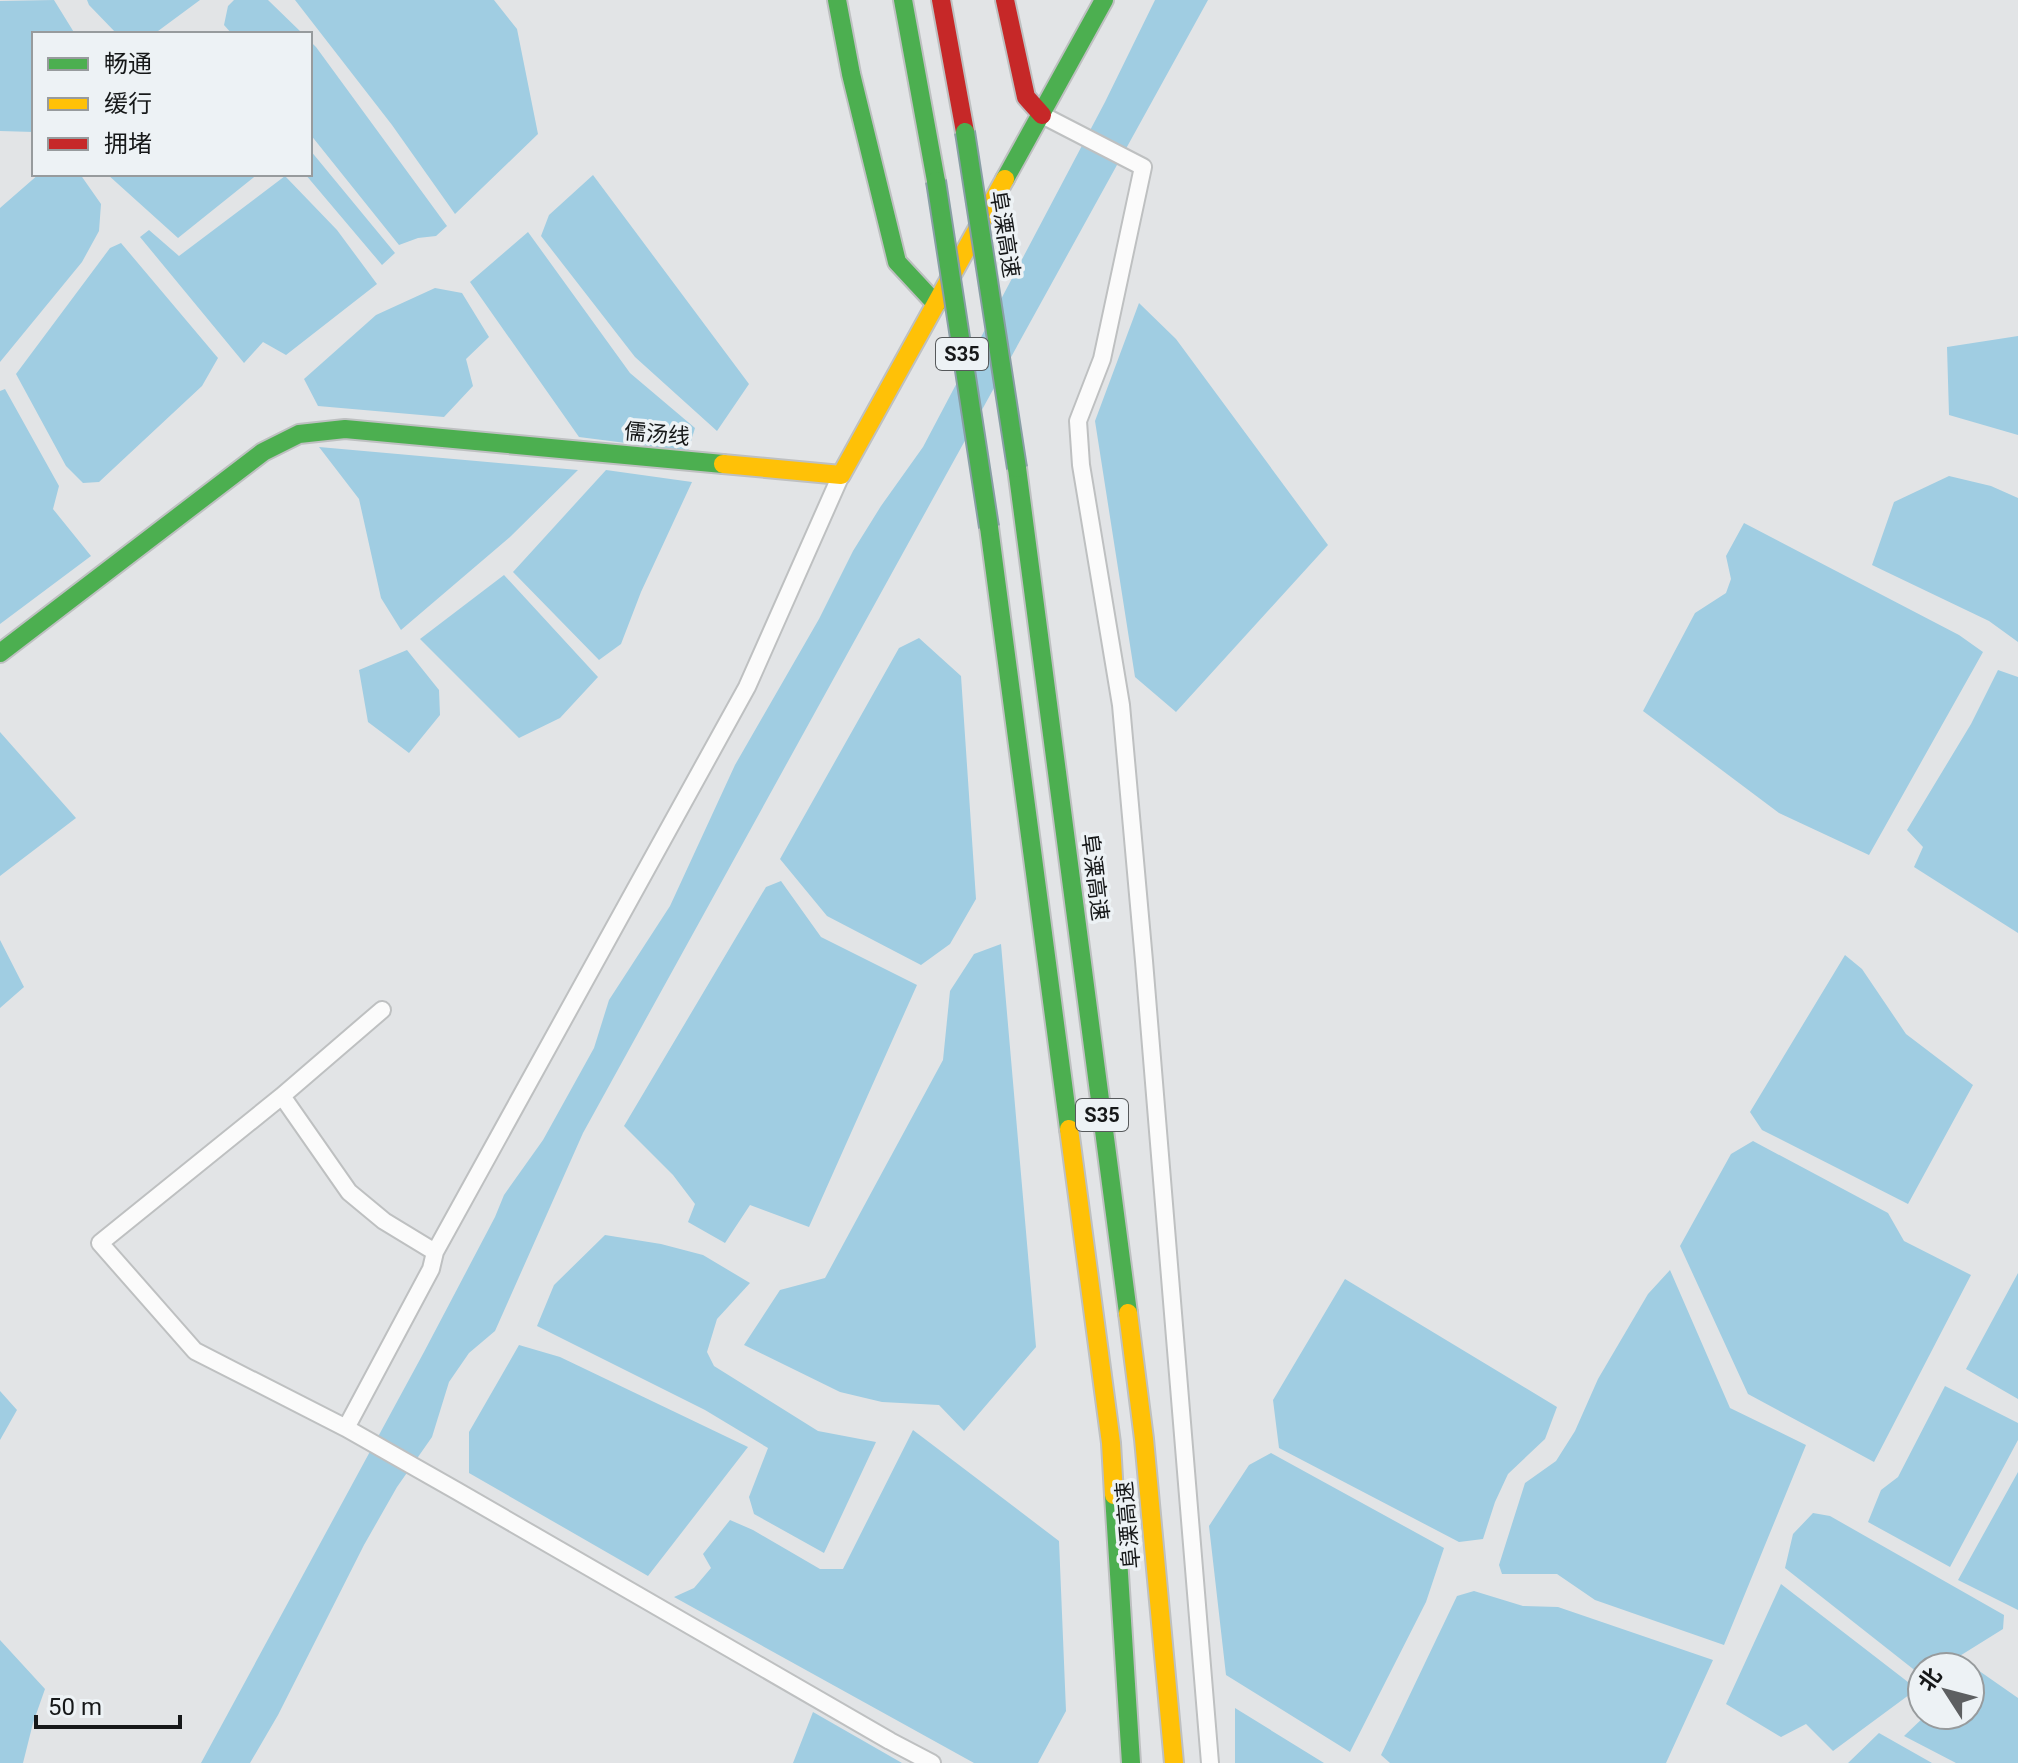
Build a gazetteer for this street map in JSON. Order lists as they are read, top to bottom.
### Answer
{
  "streets": {
    "main road": ["阜溧高速", "S35", "儒汤线"]
  },
  "legend": ["畅通", "缓行", "拥堵"],
  "scale_bar": "50 m",
  "north": "top left"
}
